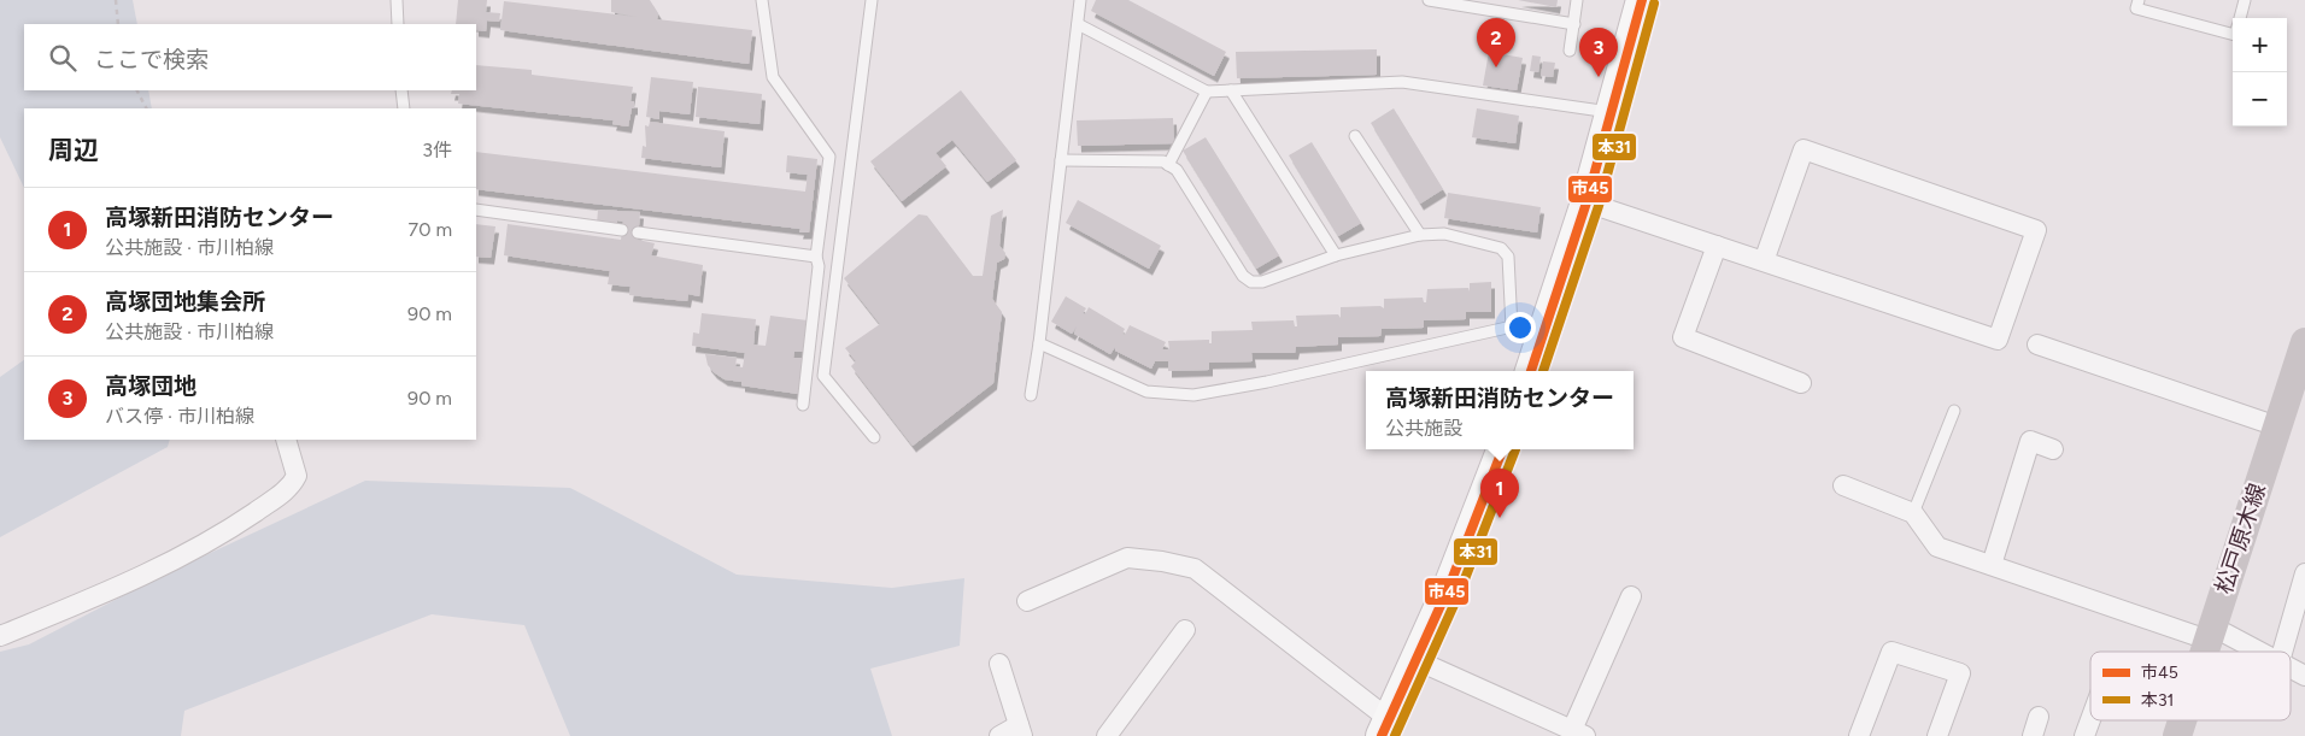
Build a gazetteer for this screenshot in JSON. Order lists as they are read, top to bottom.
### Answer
{
  "streets": {
    "main road": ["松戸原木線"]
  },
  "lines": ["transit line 市45", "transit line 本31"],
  "legend": ["市45", "本31"],
  "page": {
    "map_buttons": ["+", "−"],
    "pins": ["2", "3", "1"],
    "search": "ここで検索",
    "heading": ["周辺", "3件"],
    "list": [
      {
        "mark": "1",
        "name": "高塚新田消防センター",
        "note": "公共施設 · 市川柏線",
        "value": "70 m"
      },
      {
        "mark": "2",
        "name": "高塚団地集会所",
        "note": "公共施設 · 市川柏線",
        "value": "90 m"
      },
      {
        "mark": "3",
        "name": "高塚団地",
        "note": "バス停 · 市川柏線",
        "value": "90 m"
      }
    ],
    "popup": ["高塚新田消防センター", "公共施設"]
  }
}
